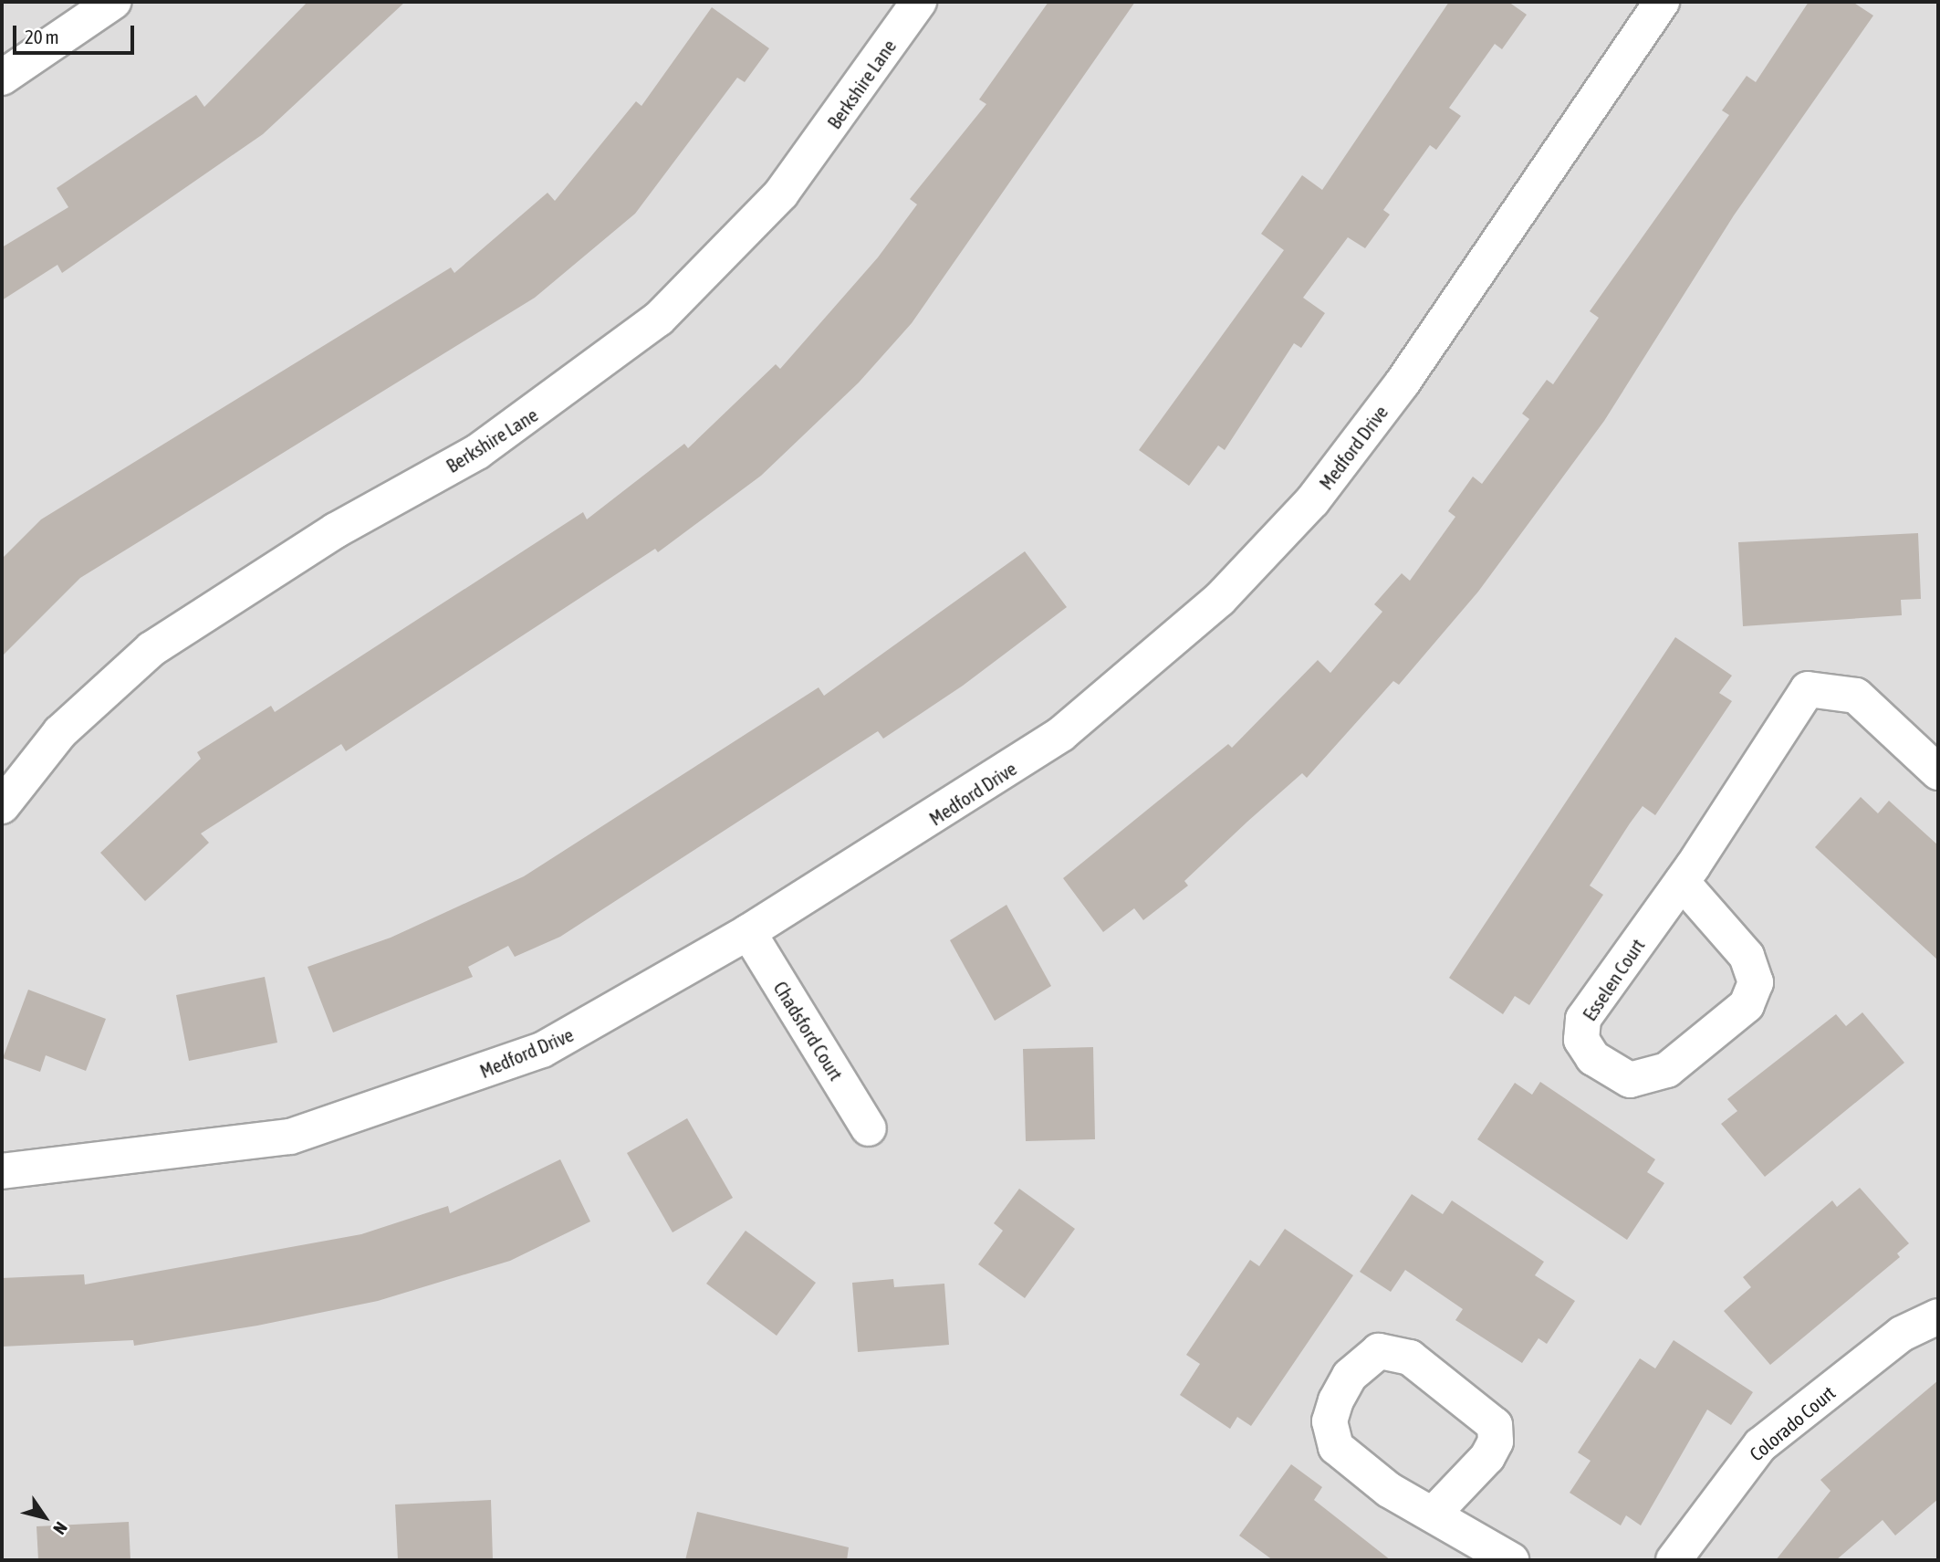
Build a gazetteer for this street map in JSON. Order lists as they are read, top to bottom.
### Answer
{
  "streets": {
    "street": [
      "Berkshire Lane",
      "Medford Drive",
      "Esselen Court",
      "Chadsford Court",
      "Colorado Court"
    ]
  },
  "crossings": [
    ["Medford Drive", "Chadsford Court"]
  ],
  "scale_bar": "20 m",
  "north": "bottom right"
}
